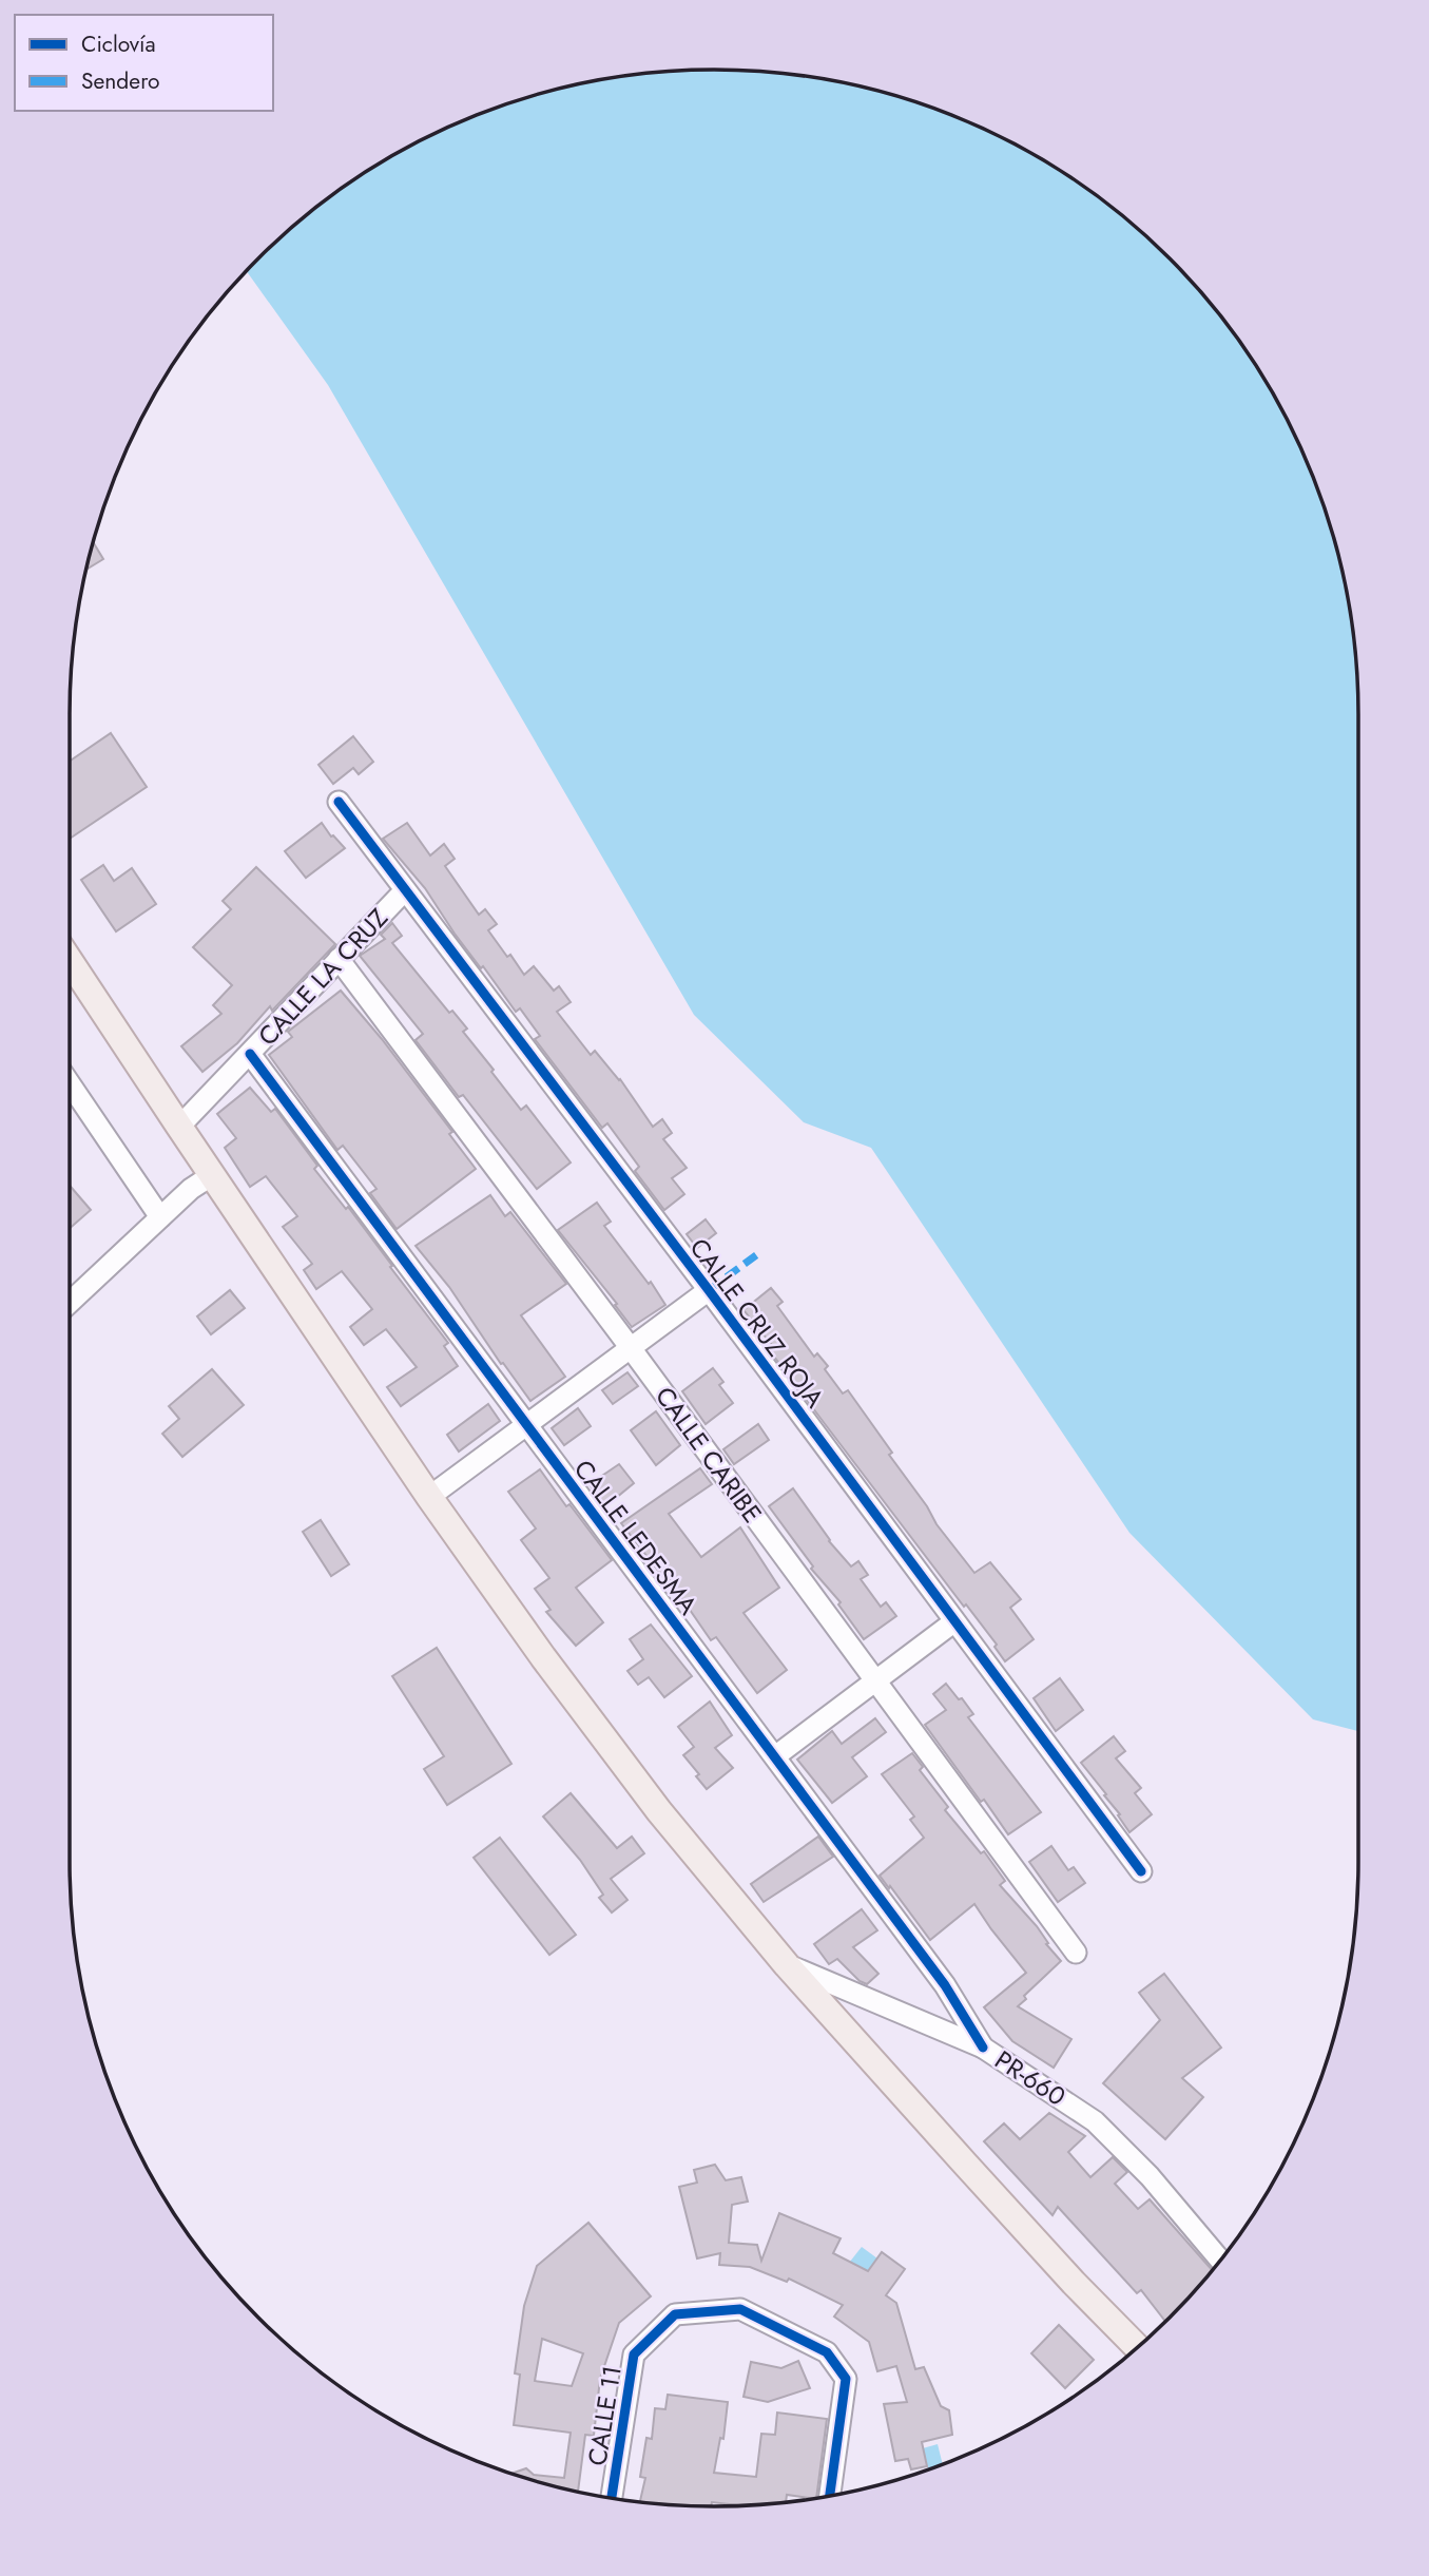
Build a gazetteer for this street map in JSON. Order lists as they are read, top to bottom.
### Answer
{
  "streets": {
    "street": [
      "CALLE LA CRUZ",
      "CALLE CRUZ ROJA",
      "CALLE CARIBE",
      "CALLE LEDESMA",
      "PR-660",
      "CALLE 11"
    ]
  },
  "crossings": [
    ["CALLE LA CRUZ", "CALLE CRUZ ROJA"],
    ["CALLE LA CRUZ", "CALLE CARIBE"],
    ["CALLE LA CRUZ", "CALLE LEDESMA"],
    ["CALLE LEDESMA", "PR-660"]
  ],
  "legend": ["Ciclovía", "Sendero"]
}
